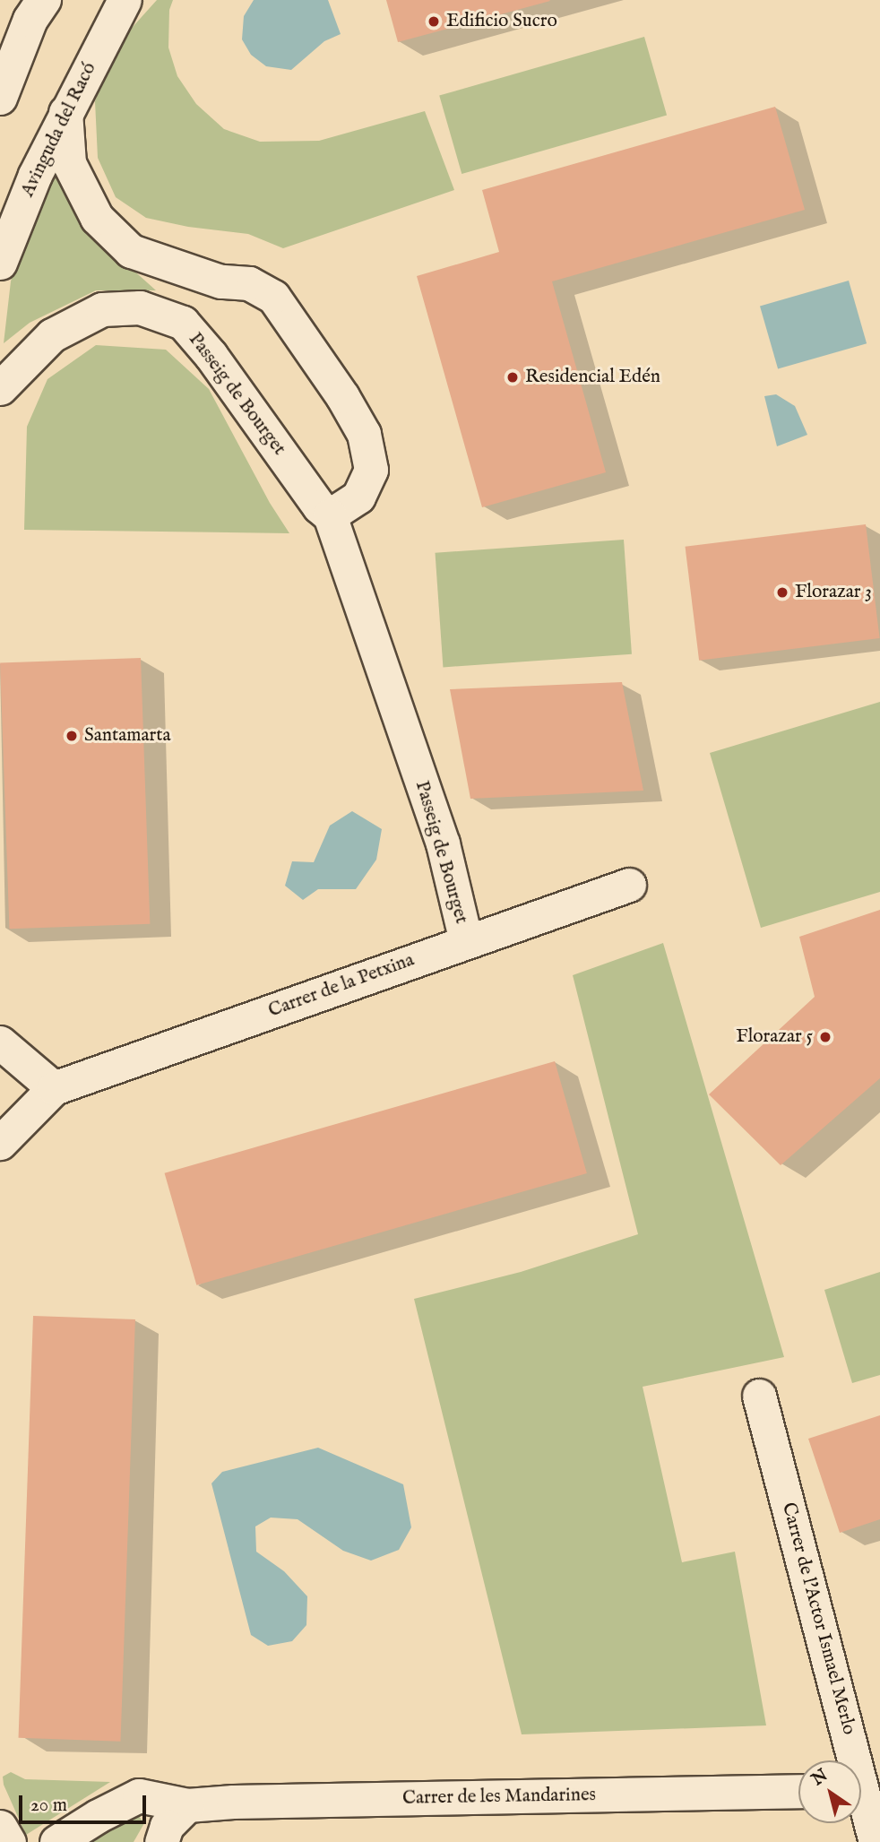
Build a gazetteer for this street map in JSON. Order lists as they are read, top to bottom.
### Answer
{
  "streets": {
    "street": [
      "Avinguda del Racó",
      "Passeig de Bourget",
      "Carrer de la Petxina",
      "Carrer de l'Actor Ismael Merlo",
      "Carrer de les Mandarines"
    ]
  },
  "crossings": [
    ["Passeig de Bourget", "Carrer de la Petxina"]
  ],
  "places": [
    "Edificio Sucro",
    "Residencial Edén",
    "Florazar 3",
    "Santamarta",
    "Florazar 5"
  ],
  "scale_bar": "20 m",
  "north": "top left"
}
